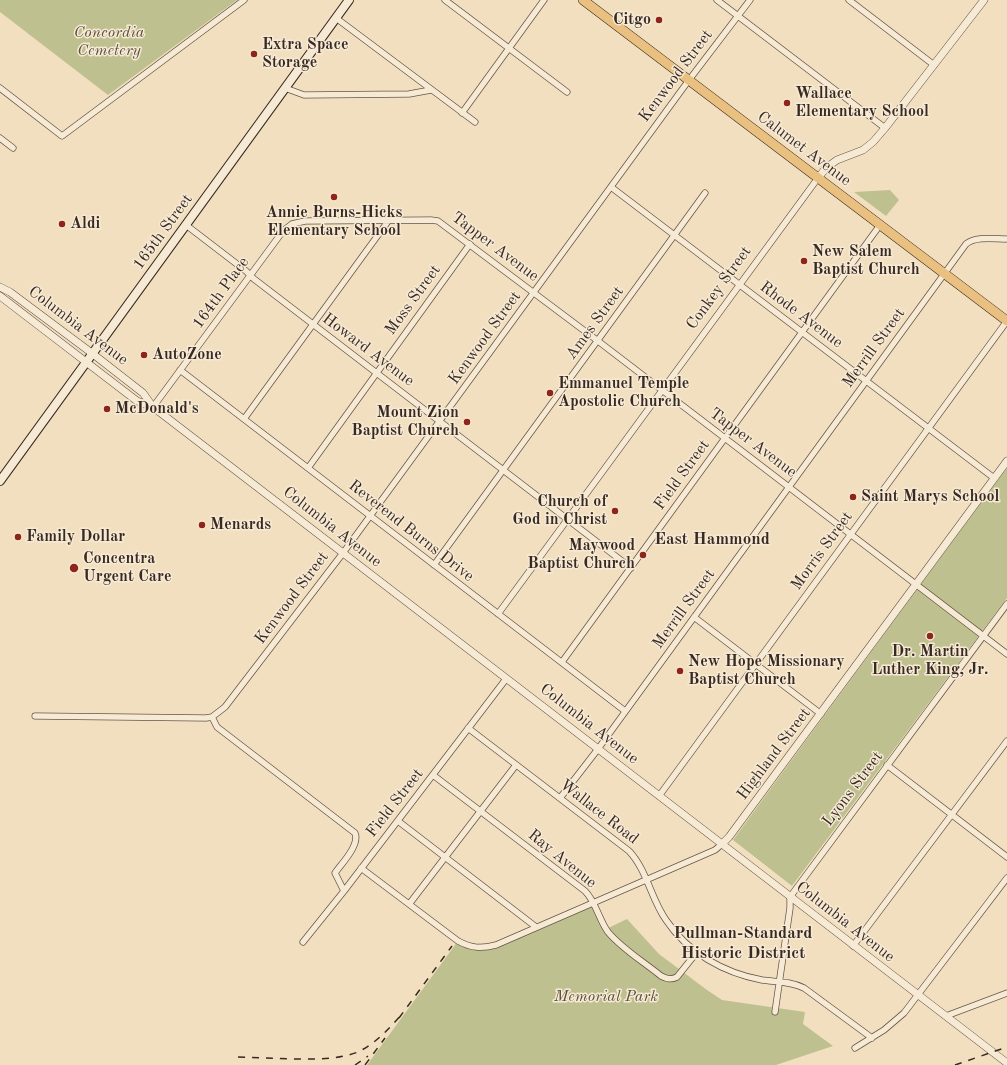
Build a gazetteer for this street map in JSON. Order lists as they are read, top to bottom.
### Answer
{
  "streets": {
    "main road": ["Calumet Avenue", "165th Street"],
    "street": [
      "Kenwood Street",
      "Tapper Avenue",
      "Conkey Street",
      "164th Place",
      "Moss Street",
      "Rhode Avenue",
      "Ames Street",
      "Columbia Avenue",
      "Merrill Street",
      "Howard Avenue",
      "Field Street",
      "Reverend Burns Drive",
      "Morris Street",
      "Highland Street",
      "Lyons Street",
      "Wallace Road",
      "Ray Avenue"
    ]
  },
  "crossings": [
    ["Kenwood Street", "Calumet Avenue"],
    ["Kenwood Street", "Tapper Avenue"],
    ["Kenwood Street", "Rhode Avenue"],
    ["Kenwood Street", "Columbia Avenue"],
    ["Kenwood Street", "Howard Avenue"],
    ["Kenwood Street", "Reverend Burns Drive"],
    ["Calumet Avenue", "Conkey Street"],
    ["Calumet Avenue", "Merrill Street"],
    ["Calumet Avenue", "Field Street"],
    ["Calumet Avenue", "Morris Street"],
    ["165th Street", "Columbia Avenue"],
    ["165th Street", "Howard Avenue"],
    ["Tapper Avenue", "Conkey Street"],
    ["Tapper Avenue", "164th Place"],
    ["Tapper Avenue", "Moss Street"],
    ["Tapper Avenue", "Ames Street"],
    ["Tapper Avenue", "Merrill Street"],
    ["Tapper Avenue", "Field Street"],
    ["Tapper Avenue", "Morris Street"],
    ["Tapper Avenue", "Highland Street"],
    ["Tapper Avenue", "Lyons Street"],
    ["Conkey Street", "Rhode Avenue"],
    ["Conkey Street", "Howard Avenue"],
    ["Conkey Street", "Reverend Burns Drive"],
    ["164th Place", "Columbia Avenue"],
    ["164th Place", "Howard Avenue"],
    ["164th Place", "Reverend Burns Drive"],
    ["Moss Street", "Howard Avenue"],
    ["Moss Street", "Reverend Burns Drive"],
    ["Rhode Avenue", "Ames Street"],
    ["Rhode Avenue", "Merrill Street"],
    ["Rhode Avenue", "Field Street"],
    ["Rhode Avenue", "Morris Street"],
    ["Rhode Avenue", "Highland Street"],
    ["Ames Street", "Howard Avenue"],
    ["Ames Street", "Reverend Burns Drive"],
    ["Columbia Avenue", "Merrill Street"],
    ["Columbia Avenue", "Field Street"],
    ["Columbia Avenue", "Morris Street"],
    ["Columbia Avenue", "Highland Street"],
    ["Columbia Avenue", "Lyons Street"],
    ["Merrill Street", "Reverend Burns Drive"],
    ["Merrill Street", "Wallace Road"],
    ["Howard Avenue", "Field Street"],
    ["Field Street", "Reverend Burns Drive"],
    ["Field Street", "Wallace Road"],
    ["Field Street", "Ray Avenue"],
    ["Highland Street", "Wallace Road"],
    ["Highland Street", "Ray Avenue"],
    ["Wallace Road", "Ray Avenue"]
  ],
  "districts": ["East Hammond", "Pullman-Standard Historic District"],
  "parks": ["Concordia Cemetery", "Memorial Park"],
  "places": [
    "Citgo",
    "Extra Space Storage",
    "Wallace Elementary School",
    "Annie Burns-Hicks Elementary School",
    "Aldi",
    "New Salem Baptist Church",
    "AutoZone",
    "Emmanuel Temple Apostolic Church",
    "McDonald's",
    "Mount Zion Baptist Church",
    "Saint Marys School",
    "Church of God in Christ",
    "Menards",
    "Family Dollar",
    "Maywood Baptist Church",
    "Concentra Urgent Care",
    "Dr. Martin Luther King, Jr.",
    "New Hope Missionary Baptist Church"
  ]
}
